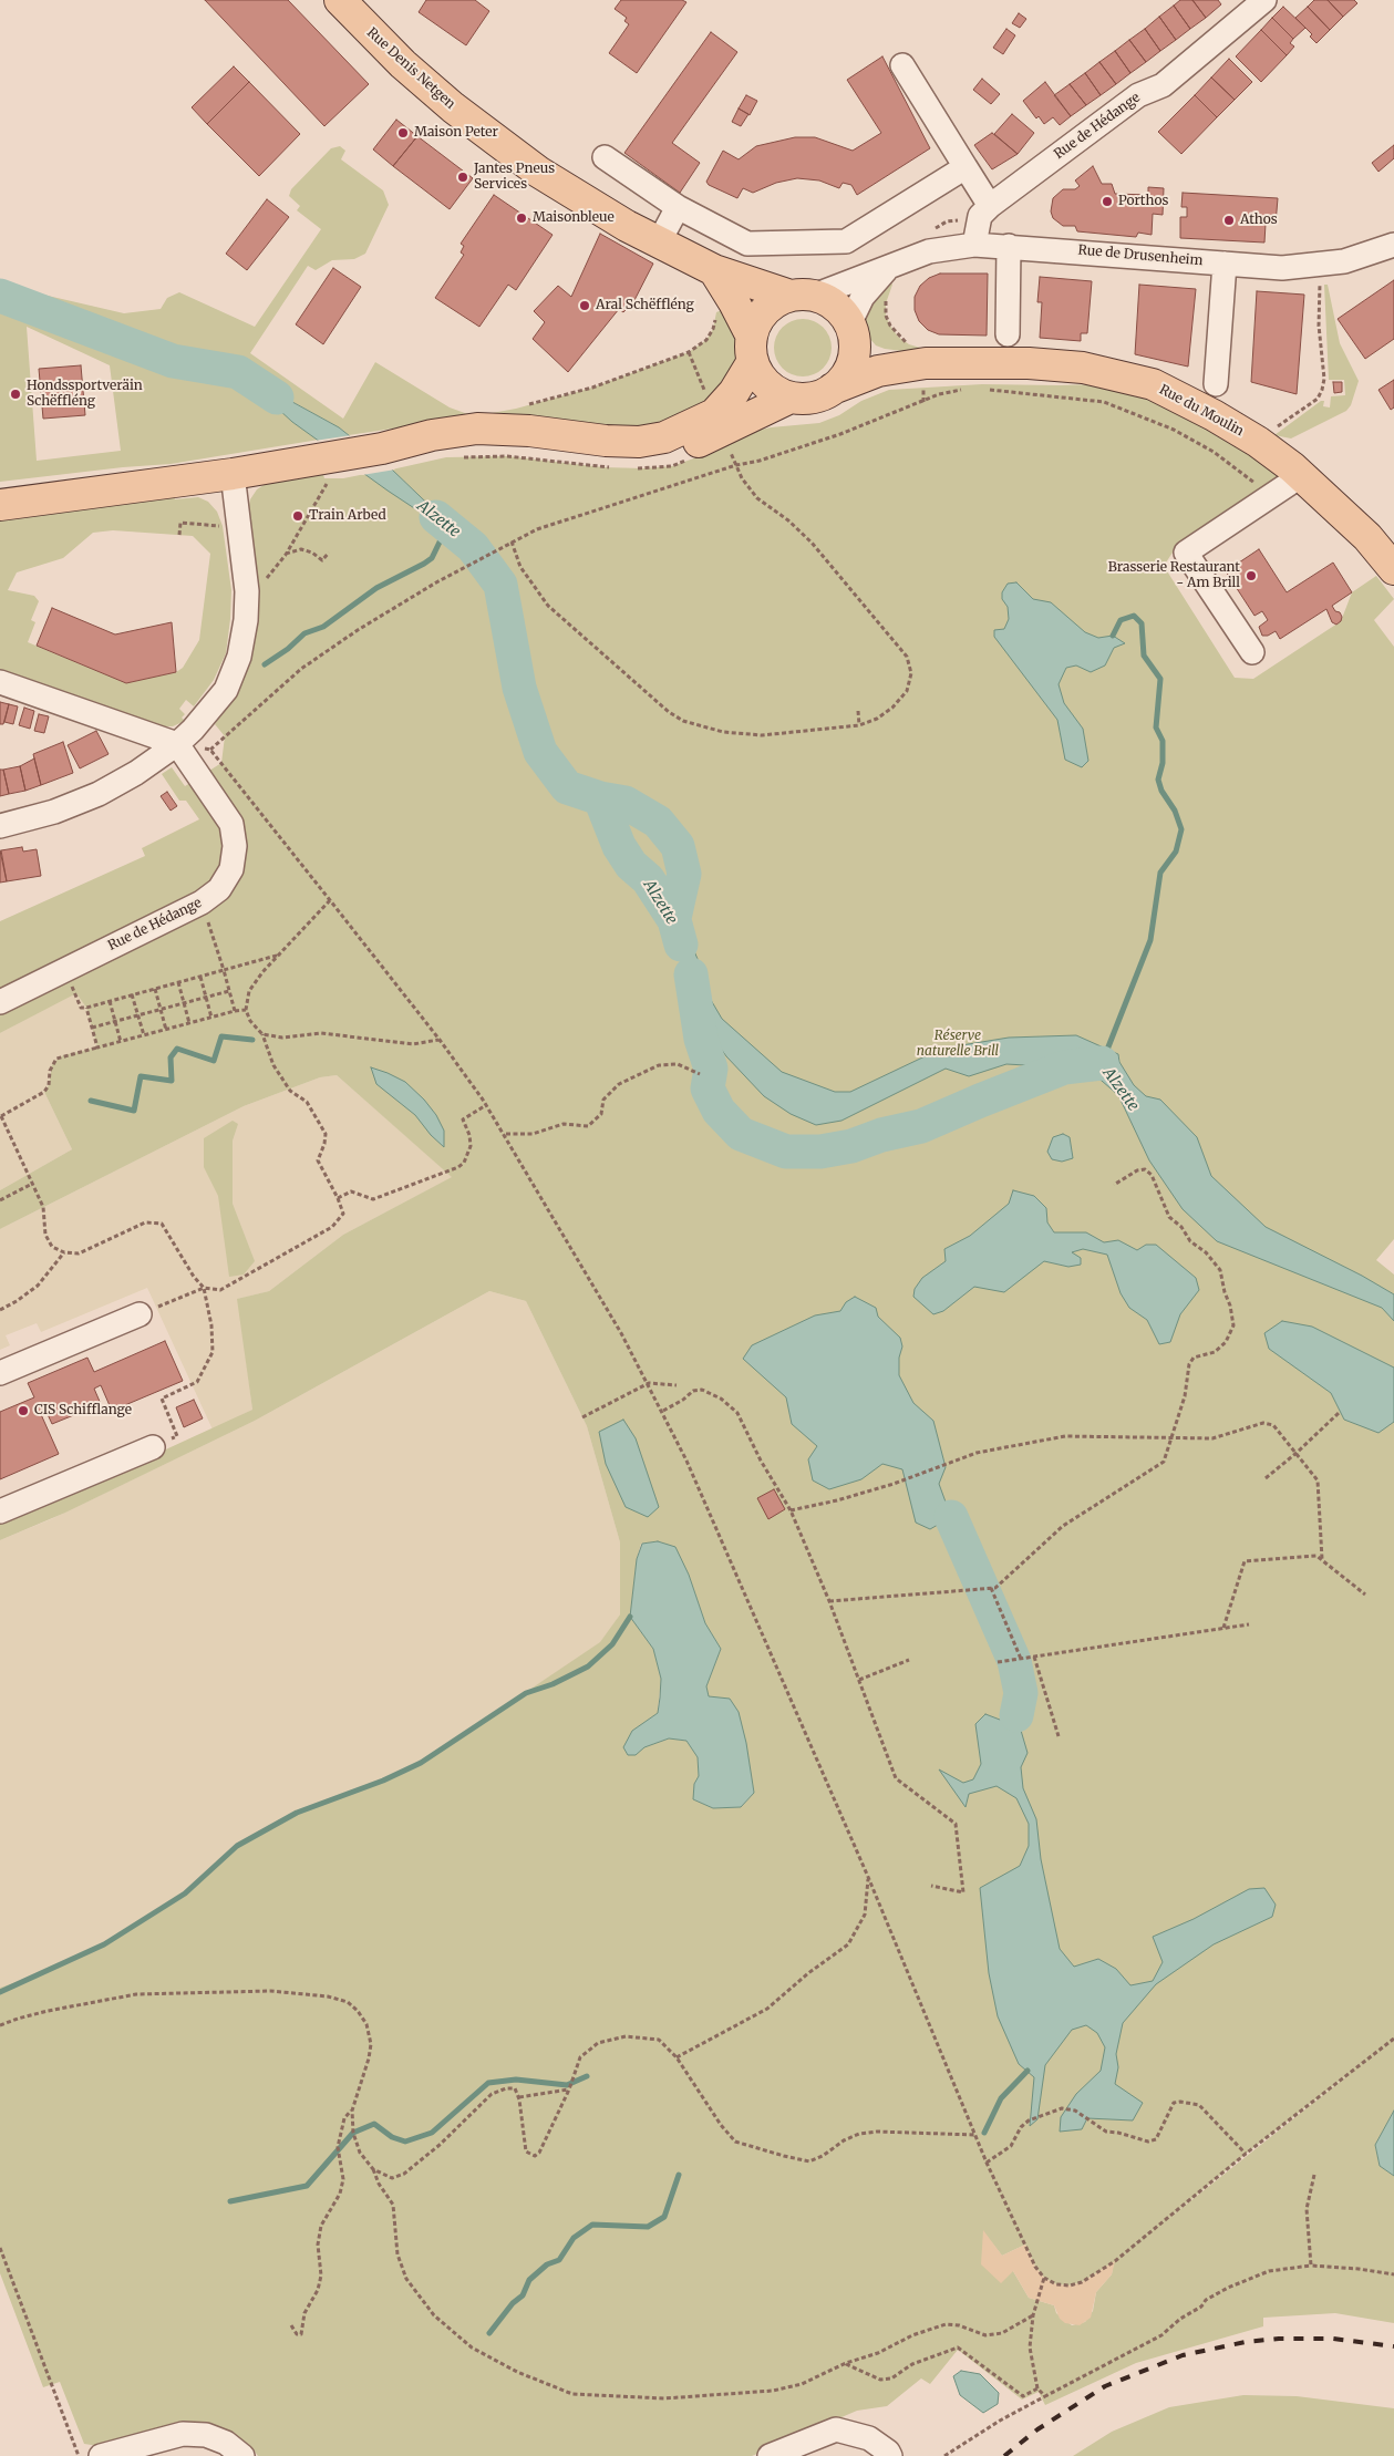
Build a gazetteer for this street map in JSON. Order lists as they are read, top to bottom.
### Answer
{
  "streets": {
    "main road": ["Rue Denis Netgen", "Rue du Moulin"],
    "street": ["Rue de Hédange", "Rue de Drusenheim"]
  },
  "crossings": [
    ["Rue Denis Netgen", "Rue de Drusenheim"]
  ],
  "water": ["Alzette"],
  "parks": ["Réserve naturelle Brill"],
  "places": [
    "Maison Peter",
    "Jantes Pneus Services",
    "Porthos",
    "Maisonbleue",
    "Athos",
    "Aral Schëffléng",
    "Hondssportveräin Schëffléng",
    "Train Arbed",
    "Brasserie Restaurant - Am Brill",
    "CIS Schifflange"
  ]
}
